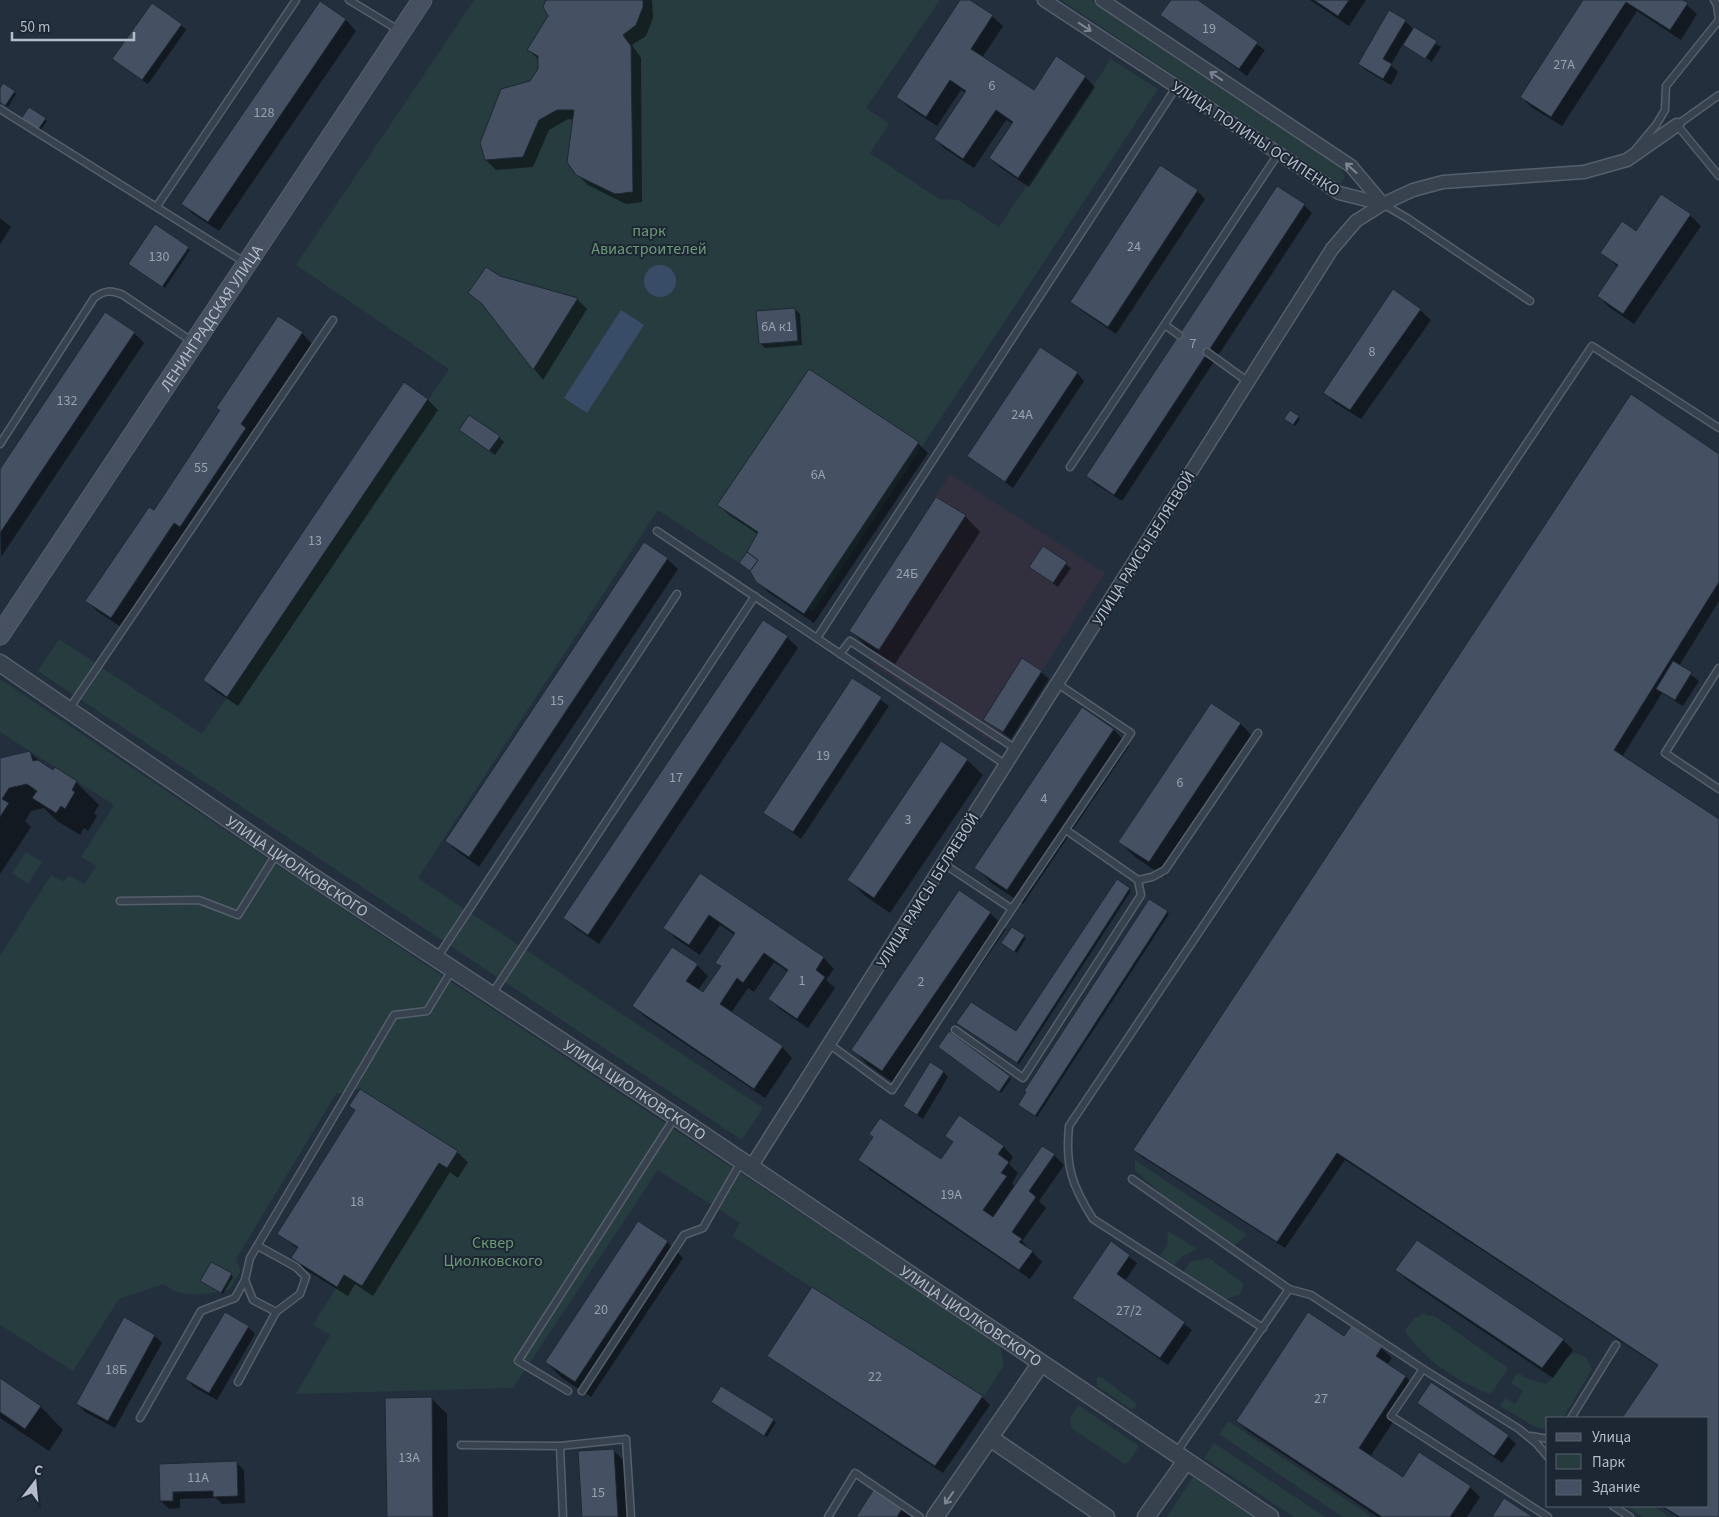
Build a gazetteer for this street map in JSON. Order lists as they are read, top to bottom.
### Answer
{
  "streets": {
    "main road": ["ЛЕНИНГРАДСКАЯ УЛИЦА"],
    "street": ["УЛИЦА ПОЛИНЫ ОСИПЕНКО", "УЛИЦА РАИСЫ БЕЛЯЕВОЙ", "УЛИЦА ЦИОЛКОВСКОГО"]
  },
  "crossings": [
    ["УЛИЦА ПОЛИНЫ ОСИПЕНКО", "УЛИЦА РАИСЫ БЕЛЯЕВОЙ"],
    ["УЛИЦА РАИСЫ БЕЛЯЕВОЙ", "УЛИЦА ЦИОЛКОВСКОГО"]
  ],
  "parks": ["парк Авиастроителей", "Сквер Циолковского"],
  "house_numbers": [
    "19",
    "27А",
    "6",
    "128",
    "24",
    "130",
    "6А к1",
    "7",
    "8",
    "132",
    "24А",
    "55",
    "6А",
    "13",
    "24Б",
    "15",
    "19",
    "17",
    "6",
    "4",
    "3",
    "1",
    "2",
    "19А",
    "18",
    "20",
    "27/2",
    "18Б",
    "22",
    "27",
    "13А",
    "11А",
    "15"
  ],
  "legend": ["Улица", "Парк", "Здание"],
  "scale_bar": "50 m",
  "north": "top"
}
